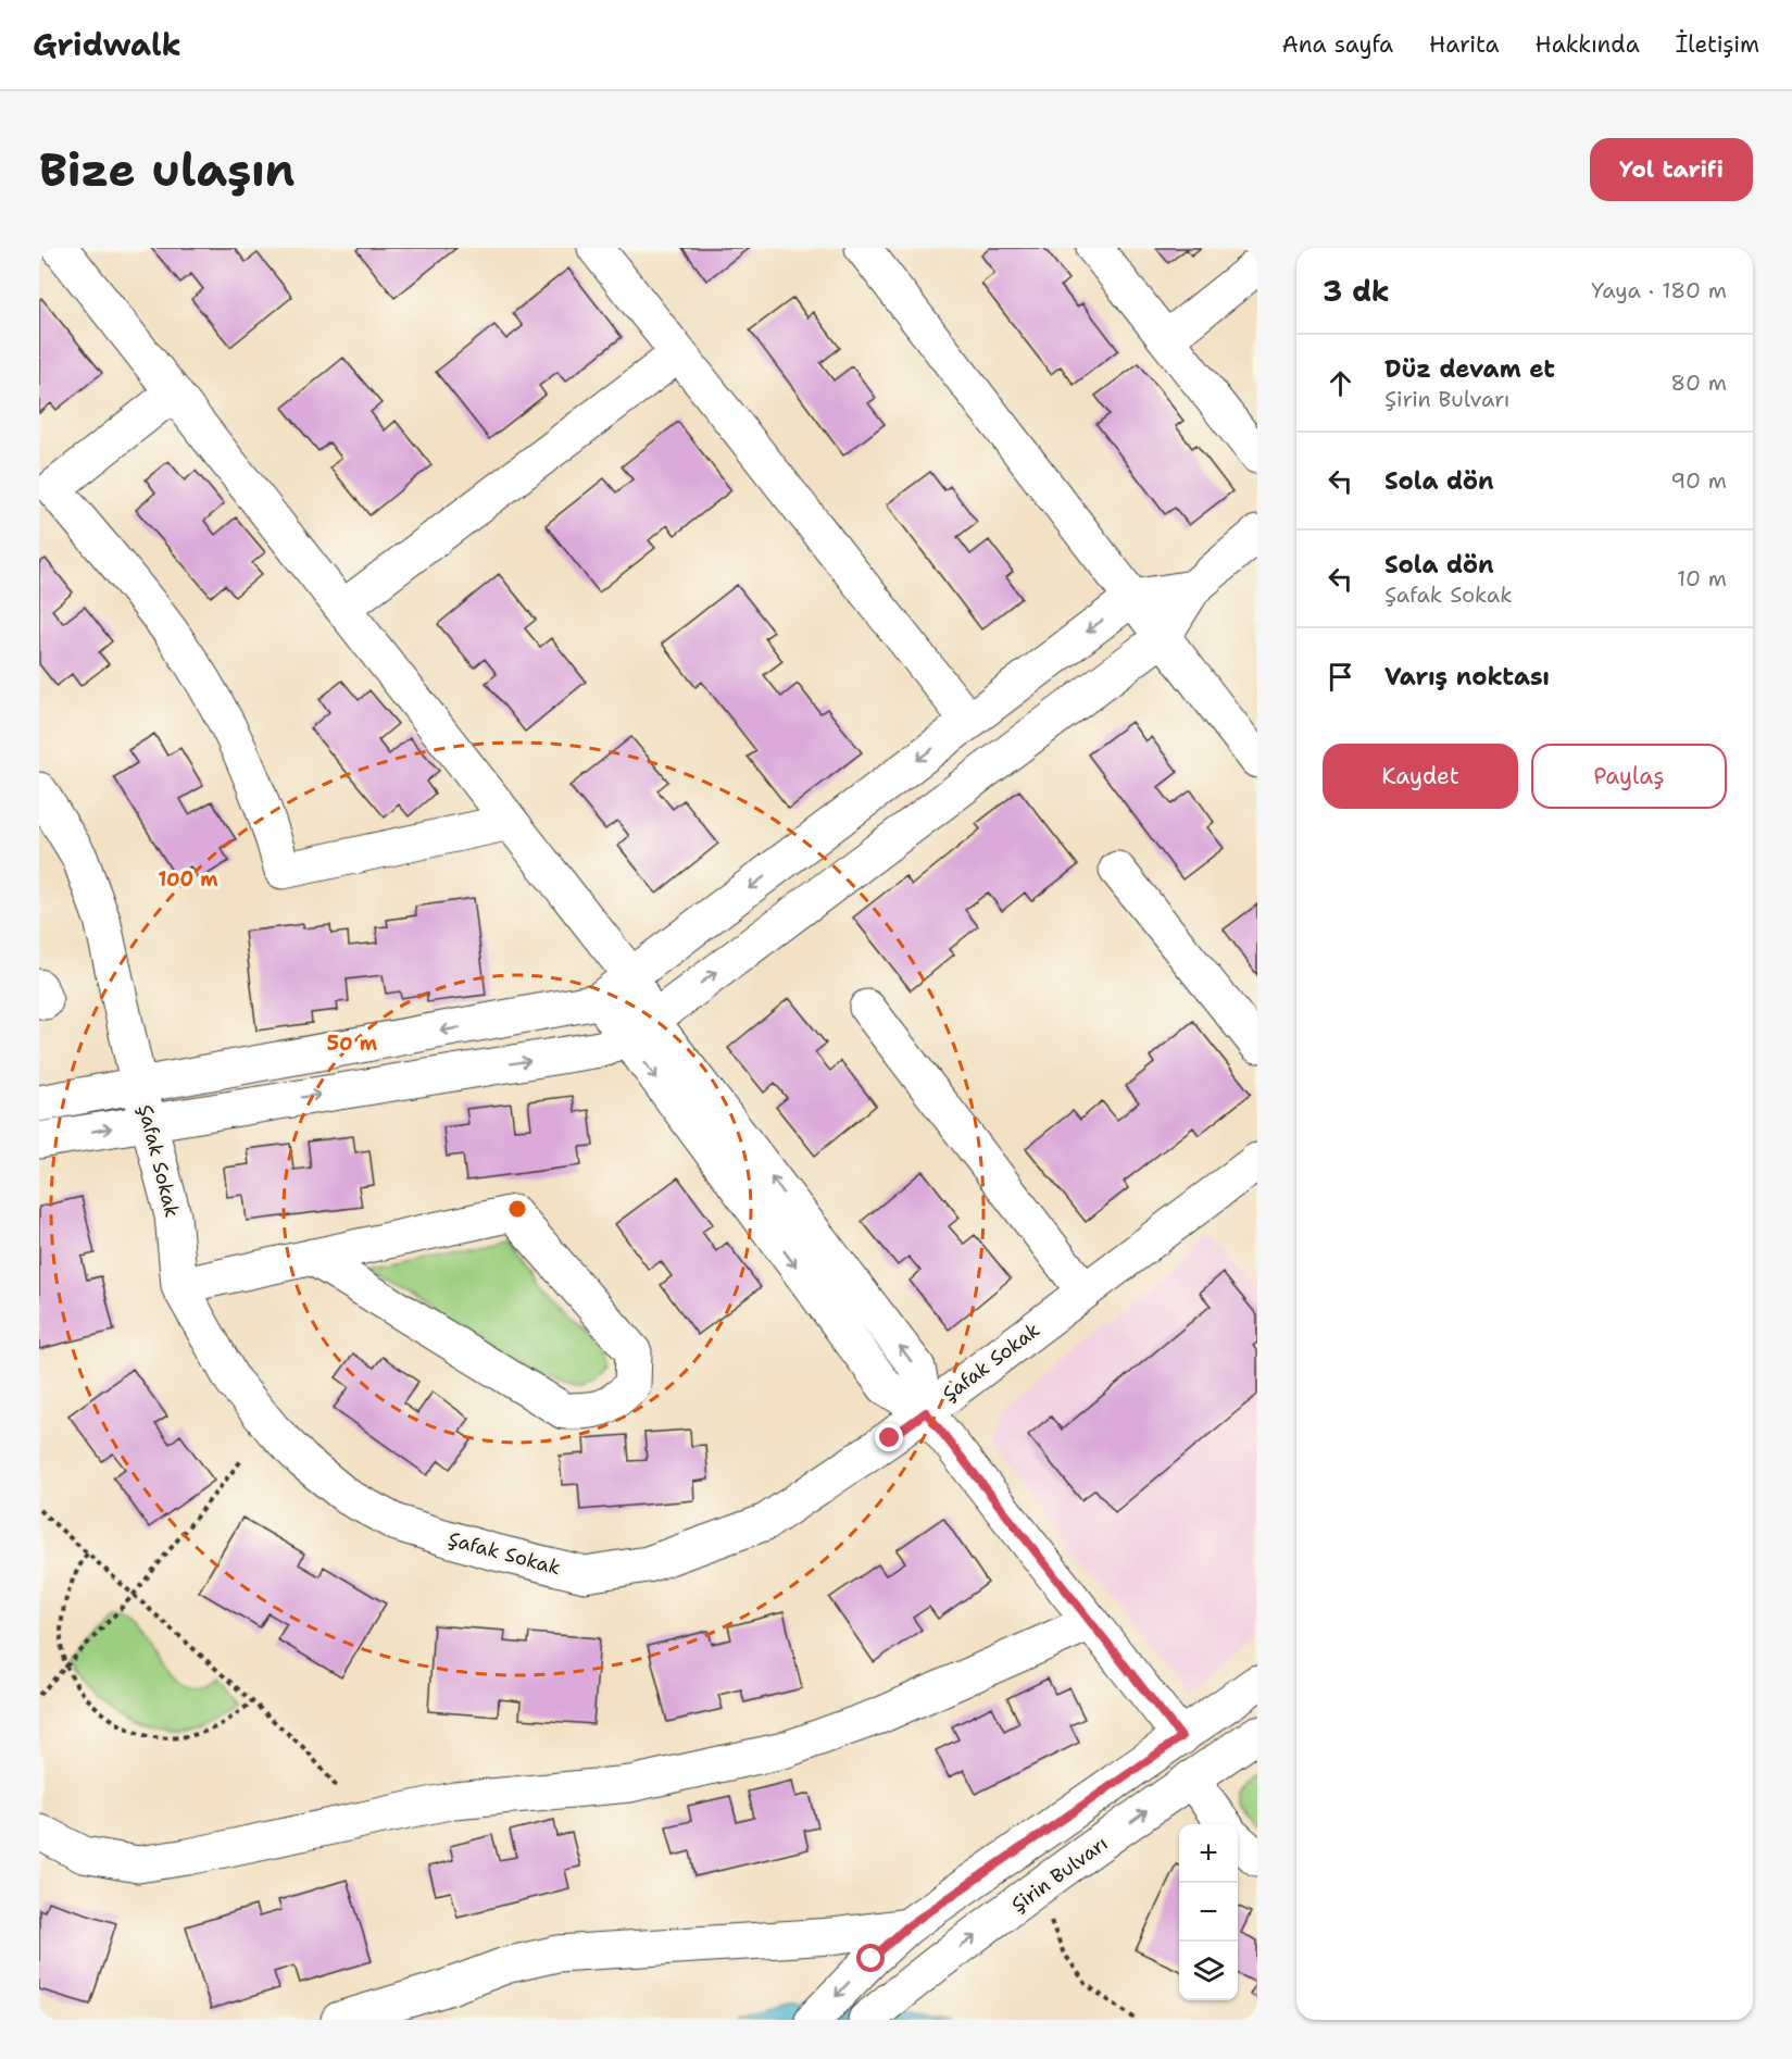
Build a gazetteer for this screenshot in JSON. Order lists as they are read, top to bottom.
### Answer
{
  "streets": {
    "street": ["Şafak Sokak", "Şirin Bulvarı"]
  },
  "page": {
    "header": "Gridwalk",
    "nav": [
      "Ana sayfa",
      "Harita",
      "Hakkında",
      "İletişim"
    ],
    "buttons": [
      "Yol tarifi",
      ["Kaydet", "Paylaş"]
    ],
    "title": "Bize ulaşın",
    "heading": ["3 dk", "Yaya · 180 m"],
    "list": [
      ["Düz devam et", "Şirin Bulvarı", "80 m"],
      ["Sola dön", "90 m"],
      ["Sola dön", "Şafak Sokak", "10 m"],
      "Varış noktası"
    ],
    "map_buttons": ["+", "−"]
  },
  "rings": ["100 m", "50 m"]
}
